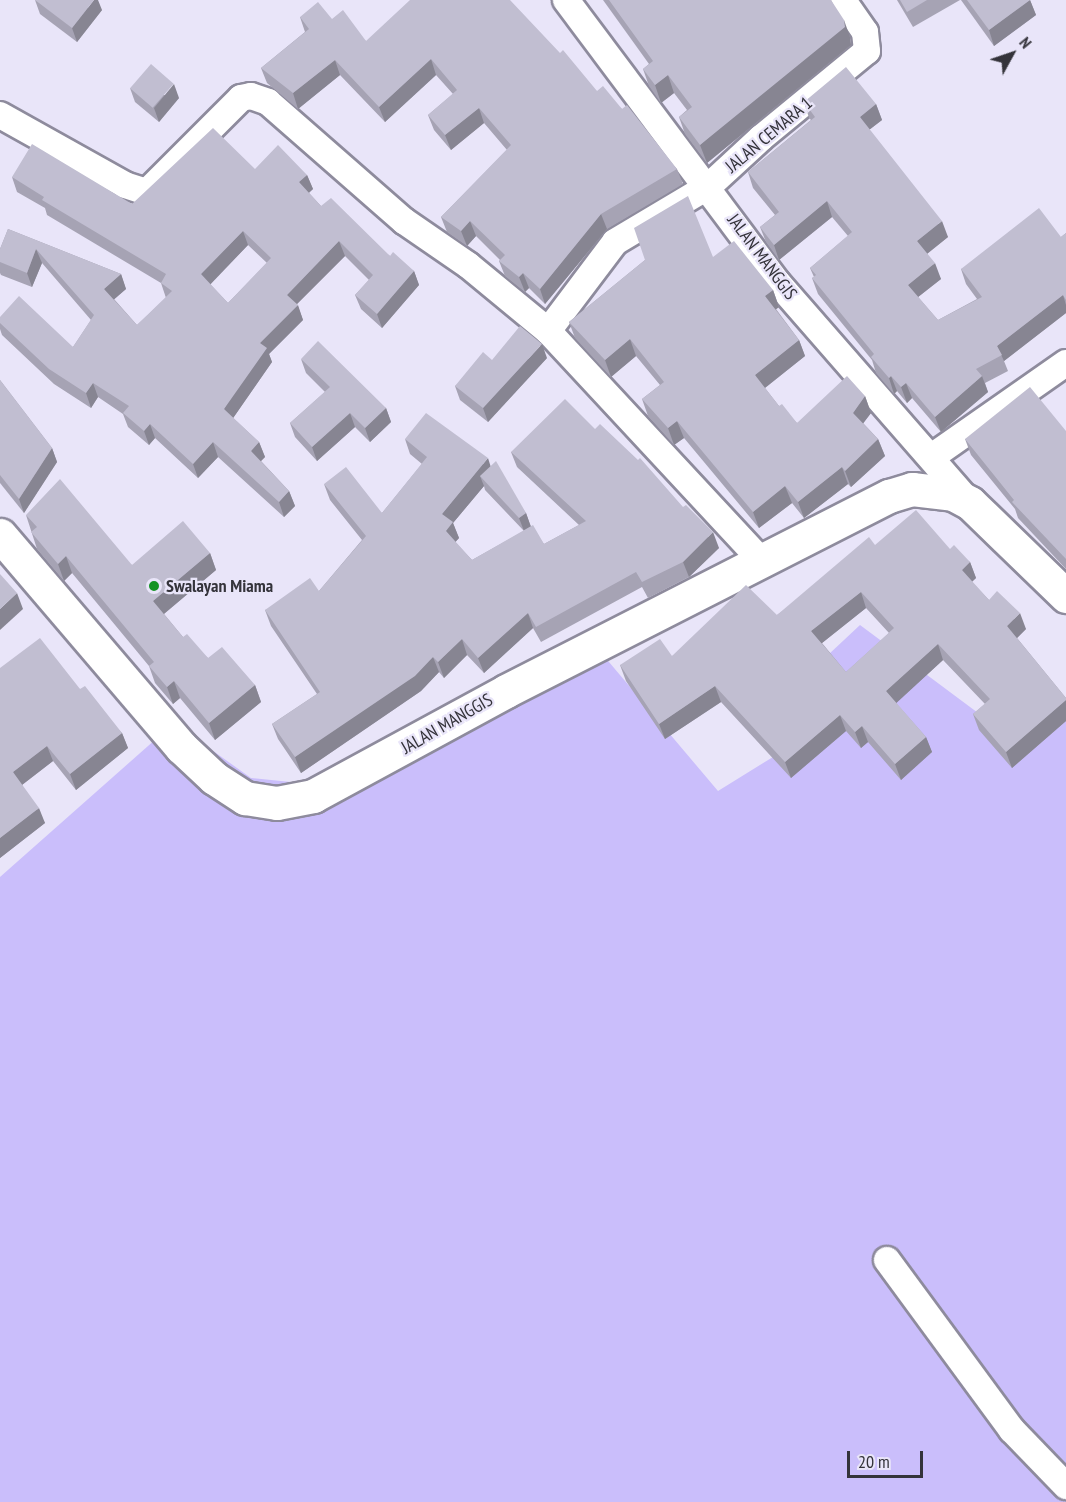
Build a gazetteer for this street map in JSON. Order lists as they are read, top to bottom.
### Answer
{
  "streets": {
    "street": ["JALAN CEMARA 1", "JALAN MANGGIS"]
  },
  "crossings": [
    ["JALAN CEMARA 1", "JALAN MANGGIS"]
  ],
  "places": ["Swalayan Miama"],
  "scale_bar": "20 m",
  "north": "top right"
}
